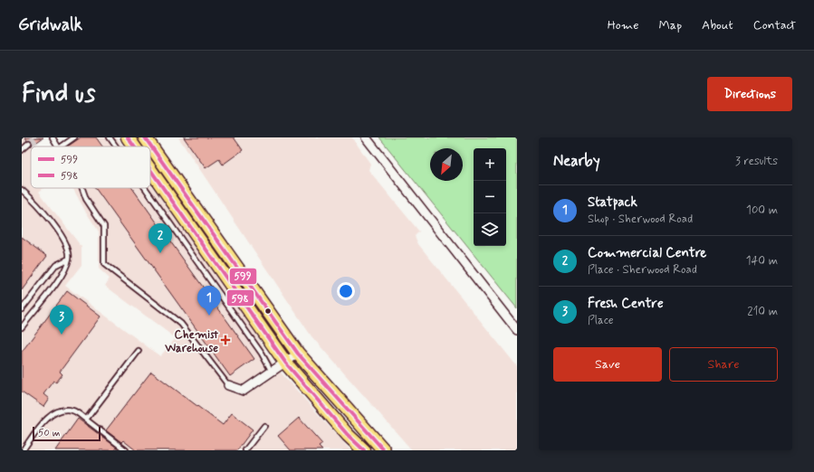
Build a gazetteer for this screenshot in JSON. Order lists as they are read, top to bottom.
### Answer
{
  "places": {
    "health": ["Chemist Warehouse"]
  },
  "lines": ["transit line 599", "transit line 598"],
  "legend": ["599", "598"],
  "scale_bar": "50 m",
  "north": "bottom left",
  "page": {
    "header": "Gridwalk",
    "nav": [
      "Home",
      "Map",
      "About",
      "Contact"
    ],
    "buttons": [
      "Directions",
      ["Save", "Share"]
    ],
    "title": "Find us",
    "heading": ["Nearby", "3 results"],
    "map_buttons": ["+", "−"],
    "list": [
      {
        "mark": "1",
        "name": "Statpack",
        "note": "Shop · Sherwood Road",
        "value": "100 m"
      },
      {
        "mark": "2",
        "name": "Commercial Centre",
        "note": "Place · Sherwood Road",
        "value": "140 m"
      },
      {
        "mark": "3",
        "name": "Fresh Centre",
        "note": "Place",
        "value": "210 m"
      }
    ],
    "pins": ["2", "1", "3"],
    "scale": "50 m"
  }
}
